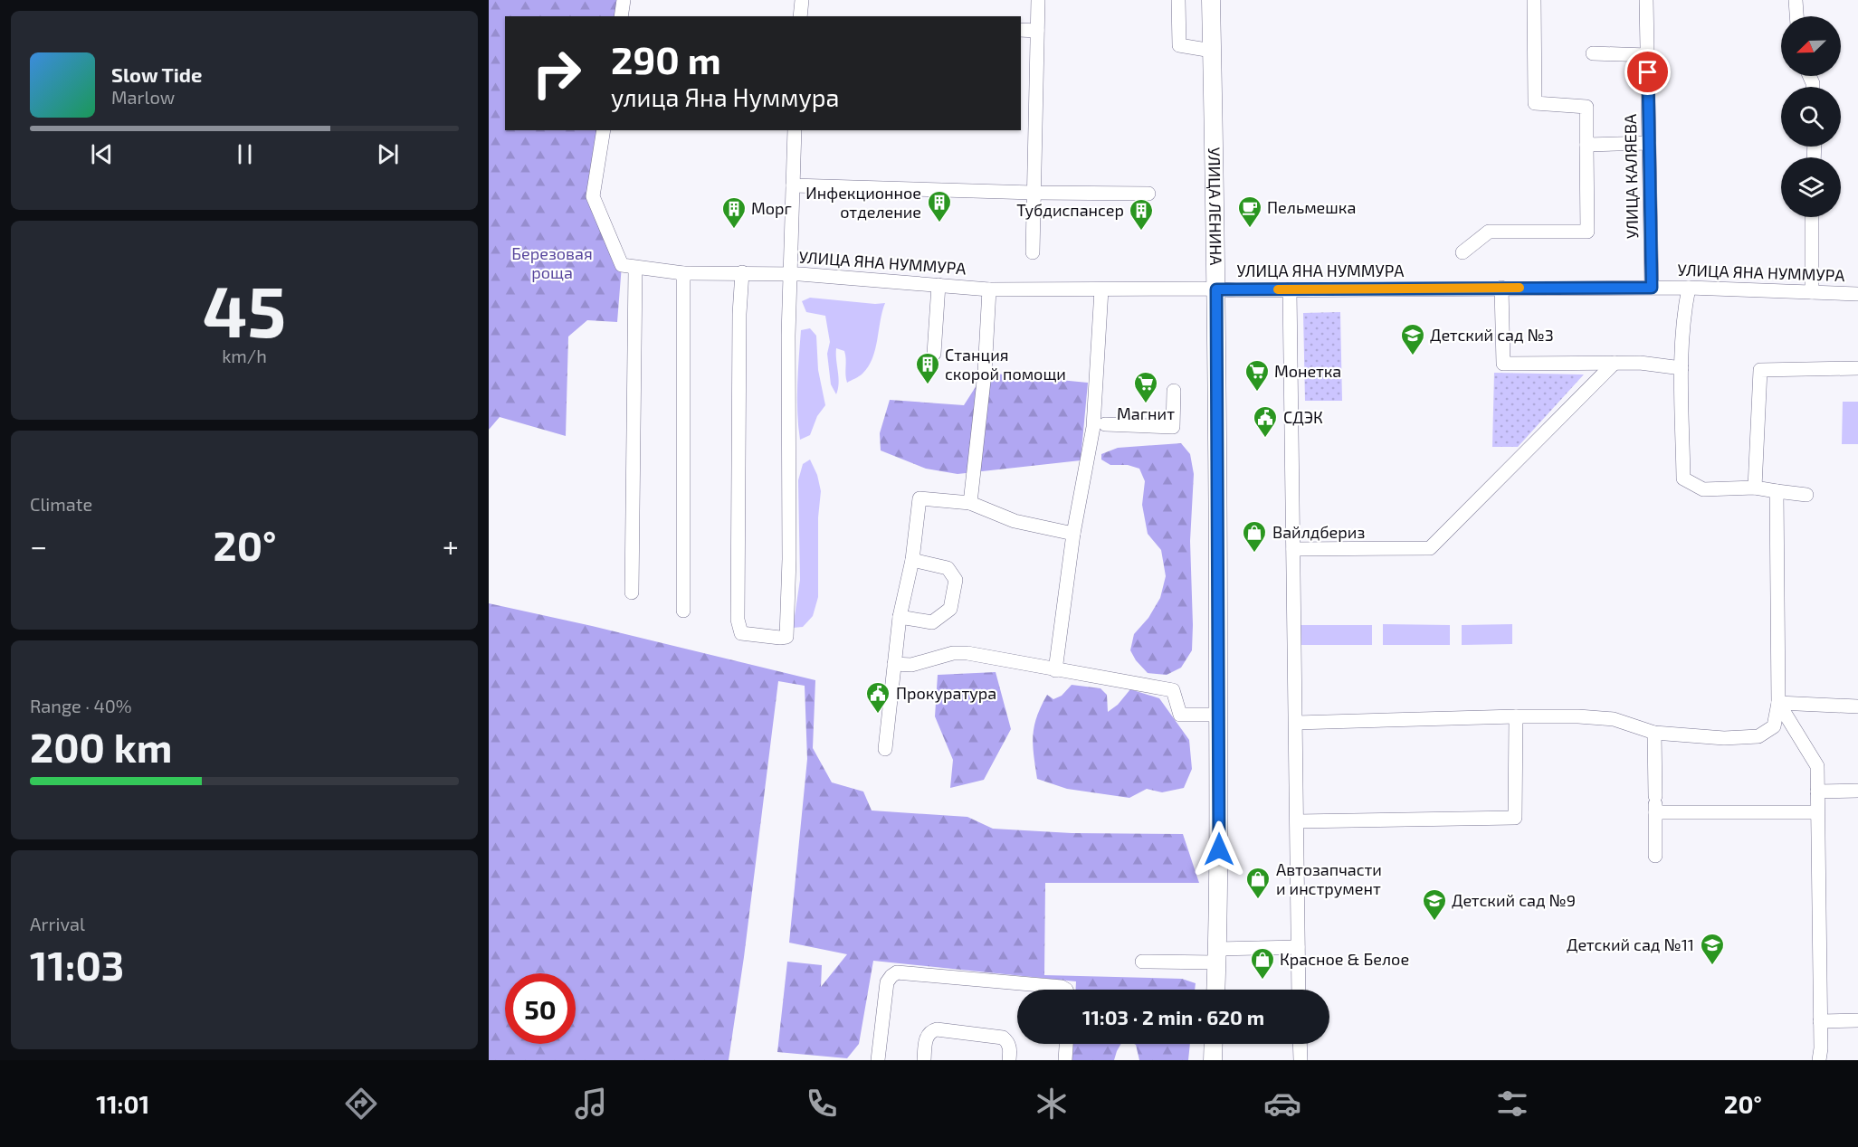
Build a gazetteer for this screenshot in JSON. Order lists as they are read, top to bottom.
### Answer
{
  "streets": {
    "main road": ["УЛИЦА ЛЕНИНА"],
    "street": ["УЛИЦА КАЛЯЕВА", "УЛИЦА ЯНА НУММУРА"]
  },
  "crossings": [
    ["УЛИЦА КАЛЯЕВА", "УЛИЦА ЯНА НУММУРА"],
    ["УЛИЦА ЛЕНИНА", "УЛИЦА ЯНА НУММУРА"]
  ],
  "parks": ["Березовая роща"],
  "places": {
    "building": [
      "Инфекционное отделение",
      "Морг",
      "Тубдиспансер",
      "Станция скорой помощи"
    ],
    "cafe": ["Пельмешка"],
    "school or university": ["Детский сад №3", "Детский сад №9", "Детский сад №11"],
    "supermarket": ["Монетка", "Магнит"],
    "public building": ["СДЭК", "Прокуратура"],
    "shop": ["Вайлдбериз", "Автозапчасти и инструмент", "Красное & Белое"]
  },
  "north": "bottom left",
  "page": {
    "turn": ["290 m", "улица Яна Нуммура"],
    "song": ["Slow Tide", "Marlow"],
    "tile": [
      ["45", "km/h"],
      "Climate",
      ["Range · 40%", "200 km"],
      ["Arrival", "11:03"]
    ],
    "heat": ["−", "20°", "+"],
    "limit": "50",
    "trip": "11:03 · 2 min · 620 m",
    "tabs": ["11:01", "20°"]
  }
}
